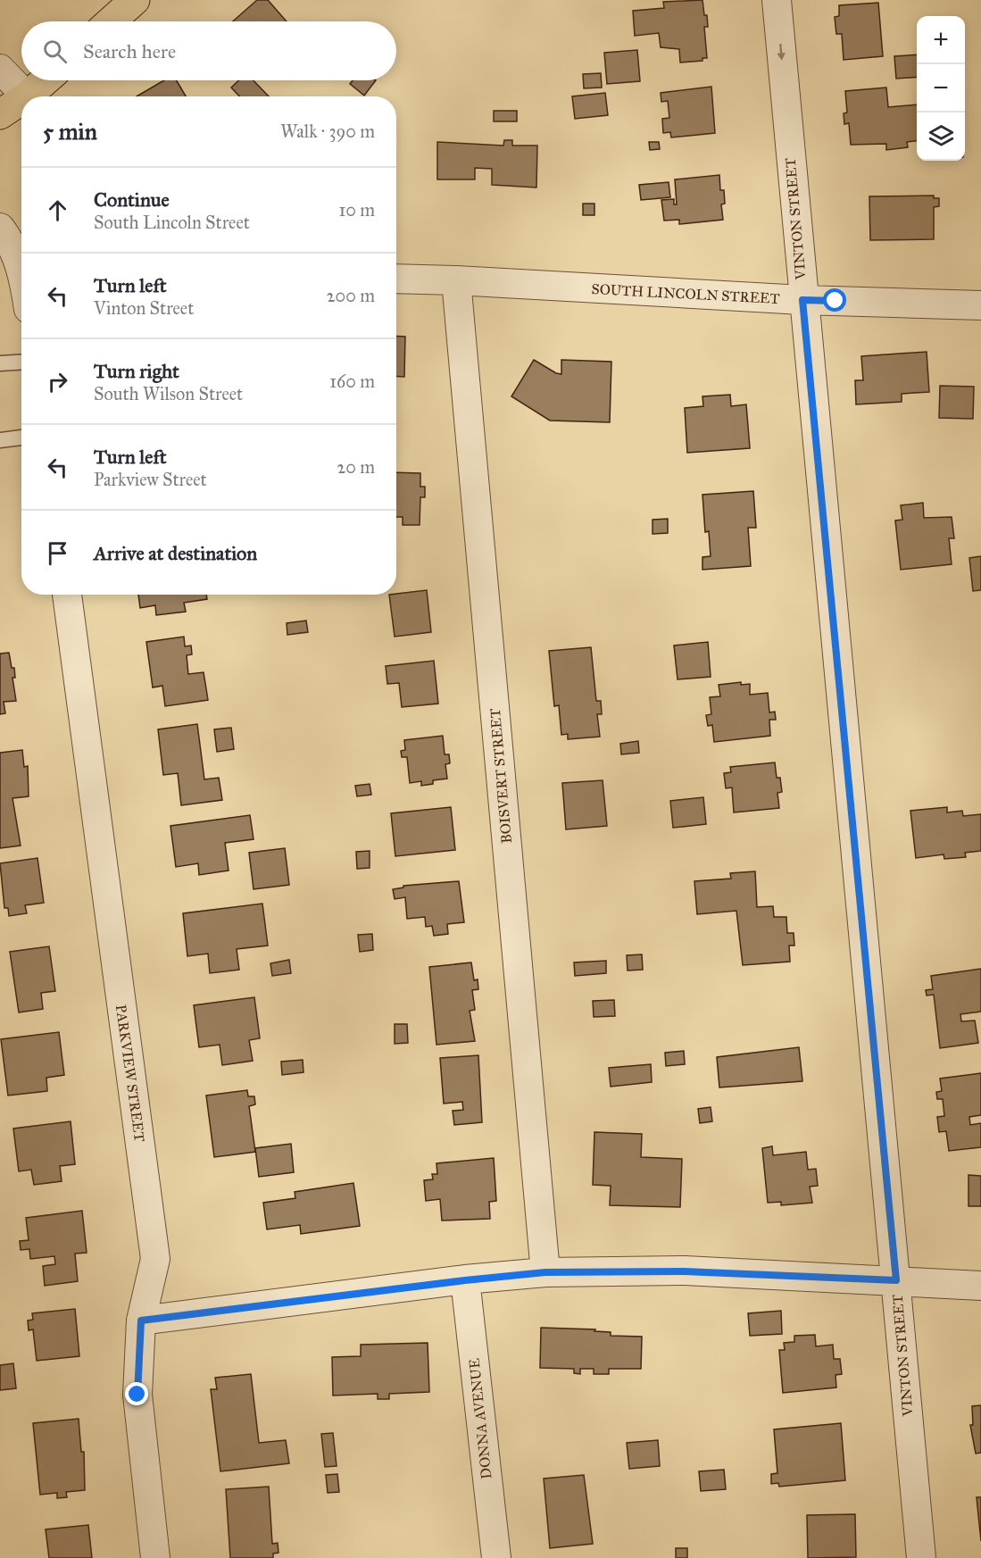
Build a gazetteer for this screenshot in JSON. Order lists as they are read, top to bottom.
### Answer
{
  "streets": {
    "street": [
      "VINTON STREET",
      "SOUTH LINCOLN STREET",
      "BOISVERT STREET",
      "PARKVIEW STREET",
      "DONNA AVENUE"
    ]
  },
  "crossings": [
    ["VINTON STREET", "SOUTH LINCOLN STREET"],
    ["SOUTH LINCOLN STREET", "BOISVERT STREET"]
  ],
  "page": {
    "map_buttons": ["+", "−"],
    "search": "Search here",
    "heading": ["5 min", "Walk · 390 m"],
    "list": [
      ["Continue", "South Lincoln Street", "10 m"],
      ["Turn left", "Vinton Street", "200 m"],
      ["Turn right", "South Wilson Street", "160 m"],
      ["Turn left", "Parkview Street", "20 m"],
      "Arrive at destination"
    ]
  }
}
